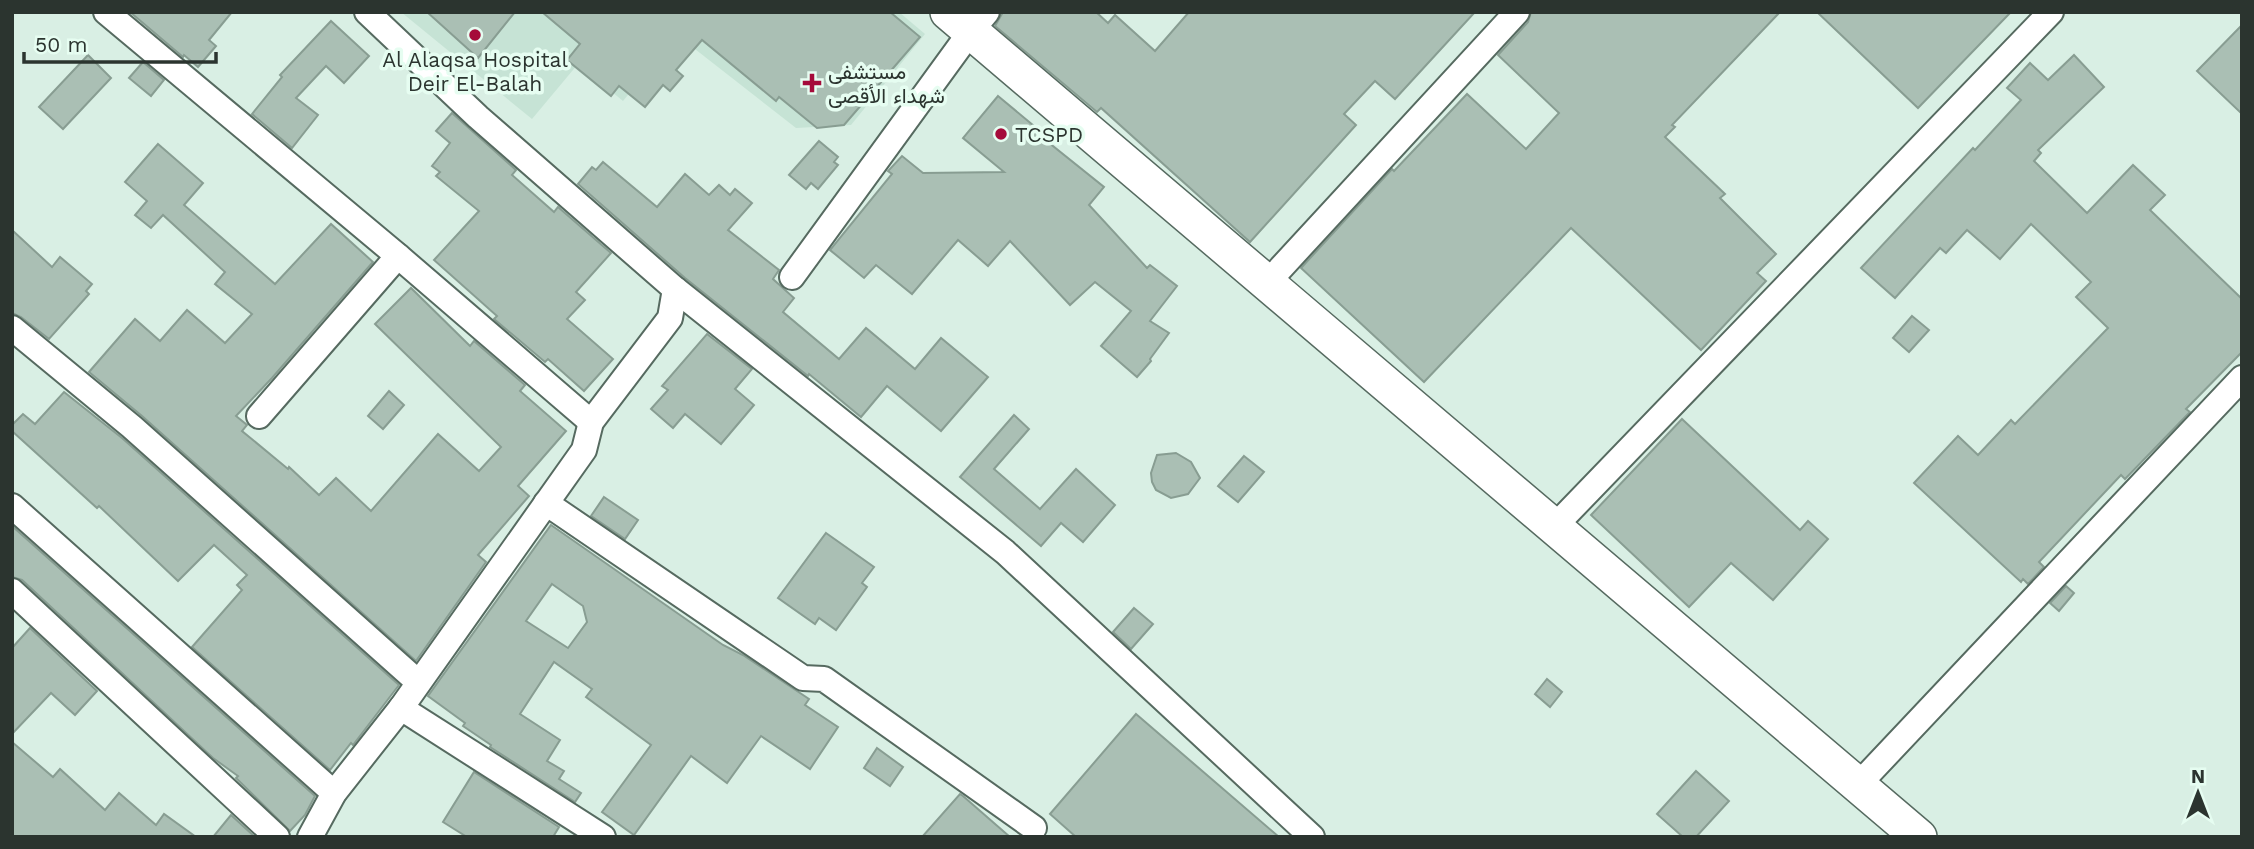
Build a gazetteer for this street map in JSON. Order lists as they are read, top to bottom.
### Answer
{
  "places": {
    "other": ["Al Alaqsa Hospital Deir El-Balah", "TCSPD"],
    "health": ["مستشفى شهداء الأقصى"]
  },
  "scale_bar": "50 m",
  "north": "top"
}
